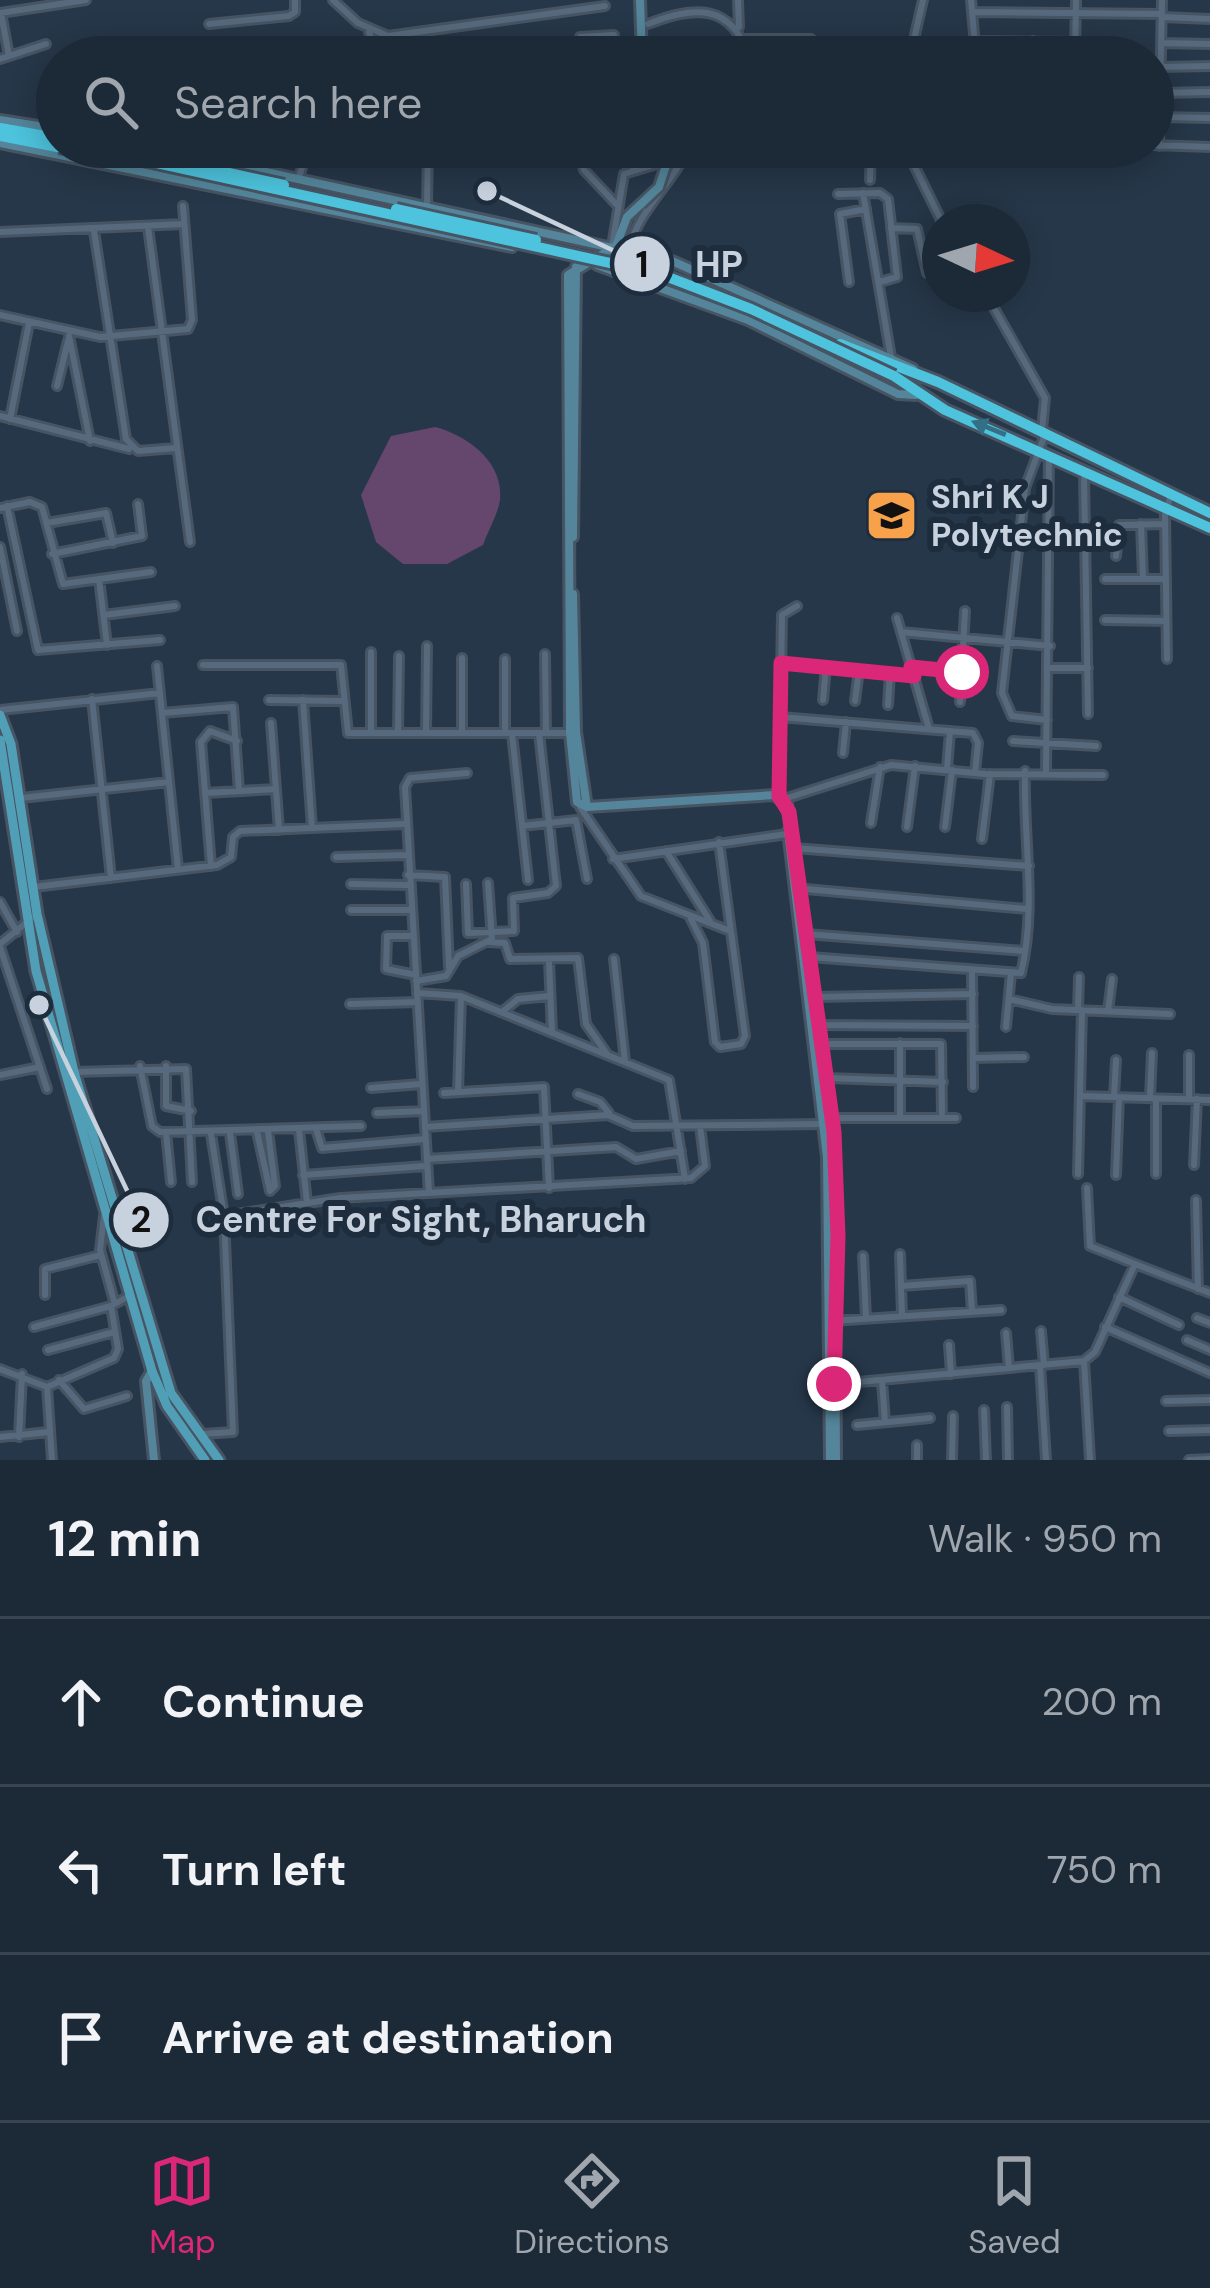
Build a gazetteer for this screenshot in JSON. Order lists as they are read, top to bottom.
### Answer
{
  "places": {
    "other": ["HP", "Centre For Sight, Bharuch"],
    "school or university": ["Shri K J Polytechnic"]
  },
  "north": "right",
  "page": {
    "search": "Search here",
    "heading": ["12 min", "Walk · 950 m"],
    "list": [
      ["Continue", "200 m"],
      ["Turn left", "750 m"],
      "Arrive at destination"
    ],
    "nav": ["Map", "Directions", "Saved"]
  }
}
